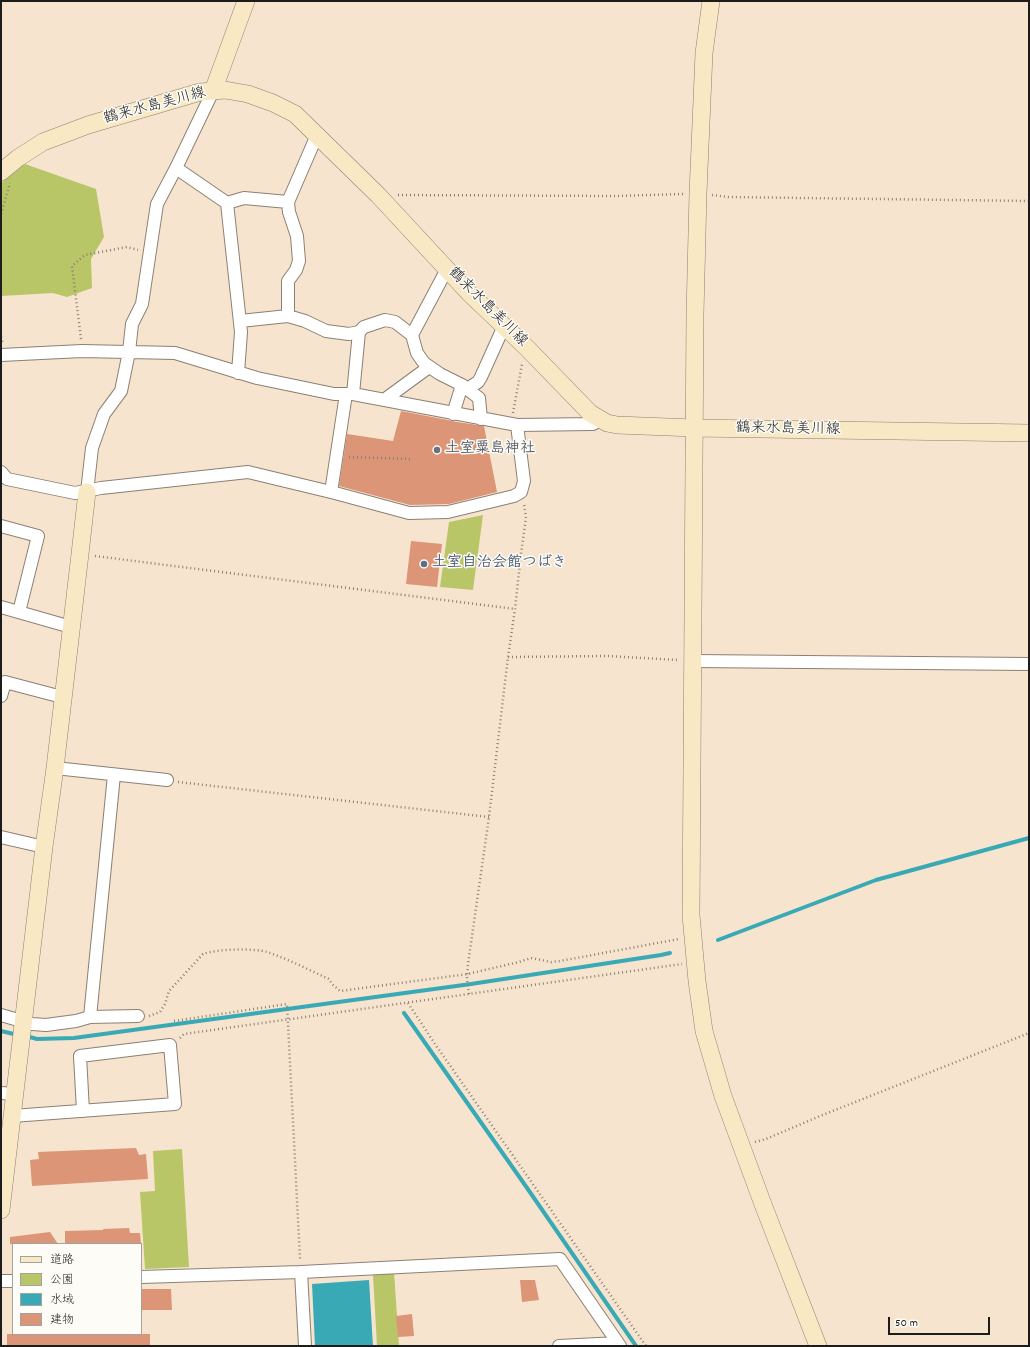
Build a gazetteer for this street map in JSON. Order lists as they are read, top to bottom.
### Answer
{
  "streets": {
    "street": ["鶴来水島美川線"]
  },
  "places": ["土室粟島神社", "土室自治会館つばき"],
  "legend": [
    "道路",
    "公園",
    "水域",
    "建物"
  ],
  "scale_bar": "50 m"
}
